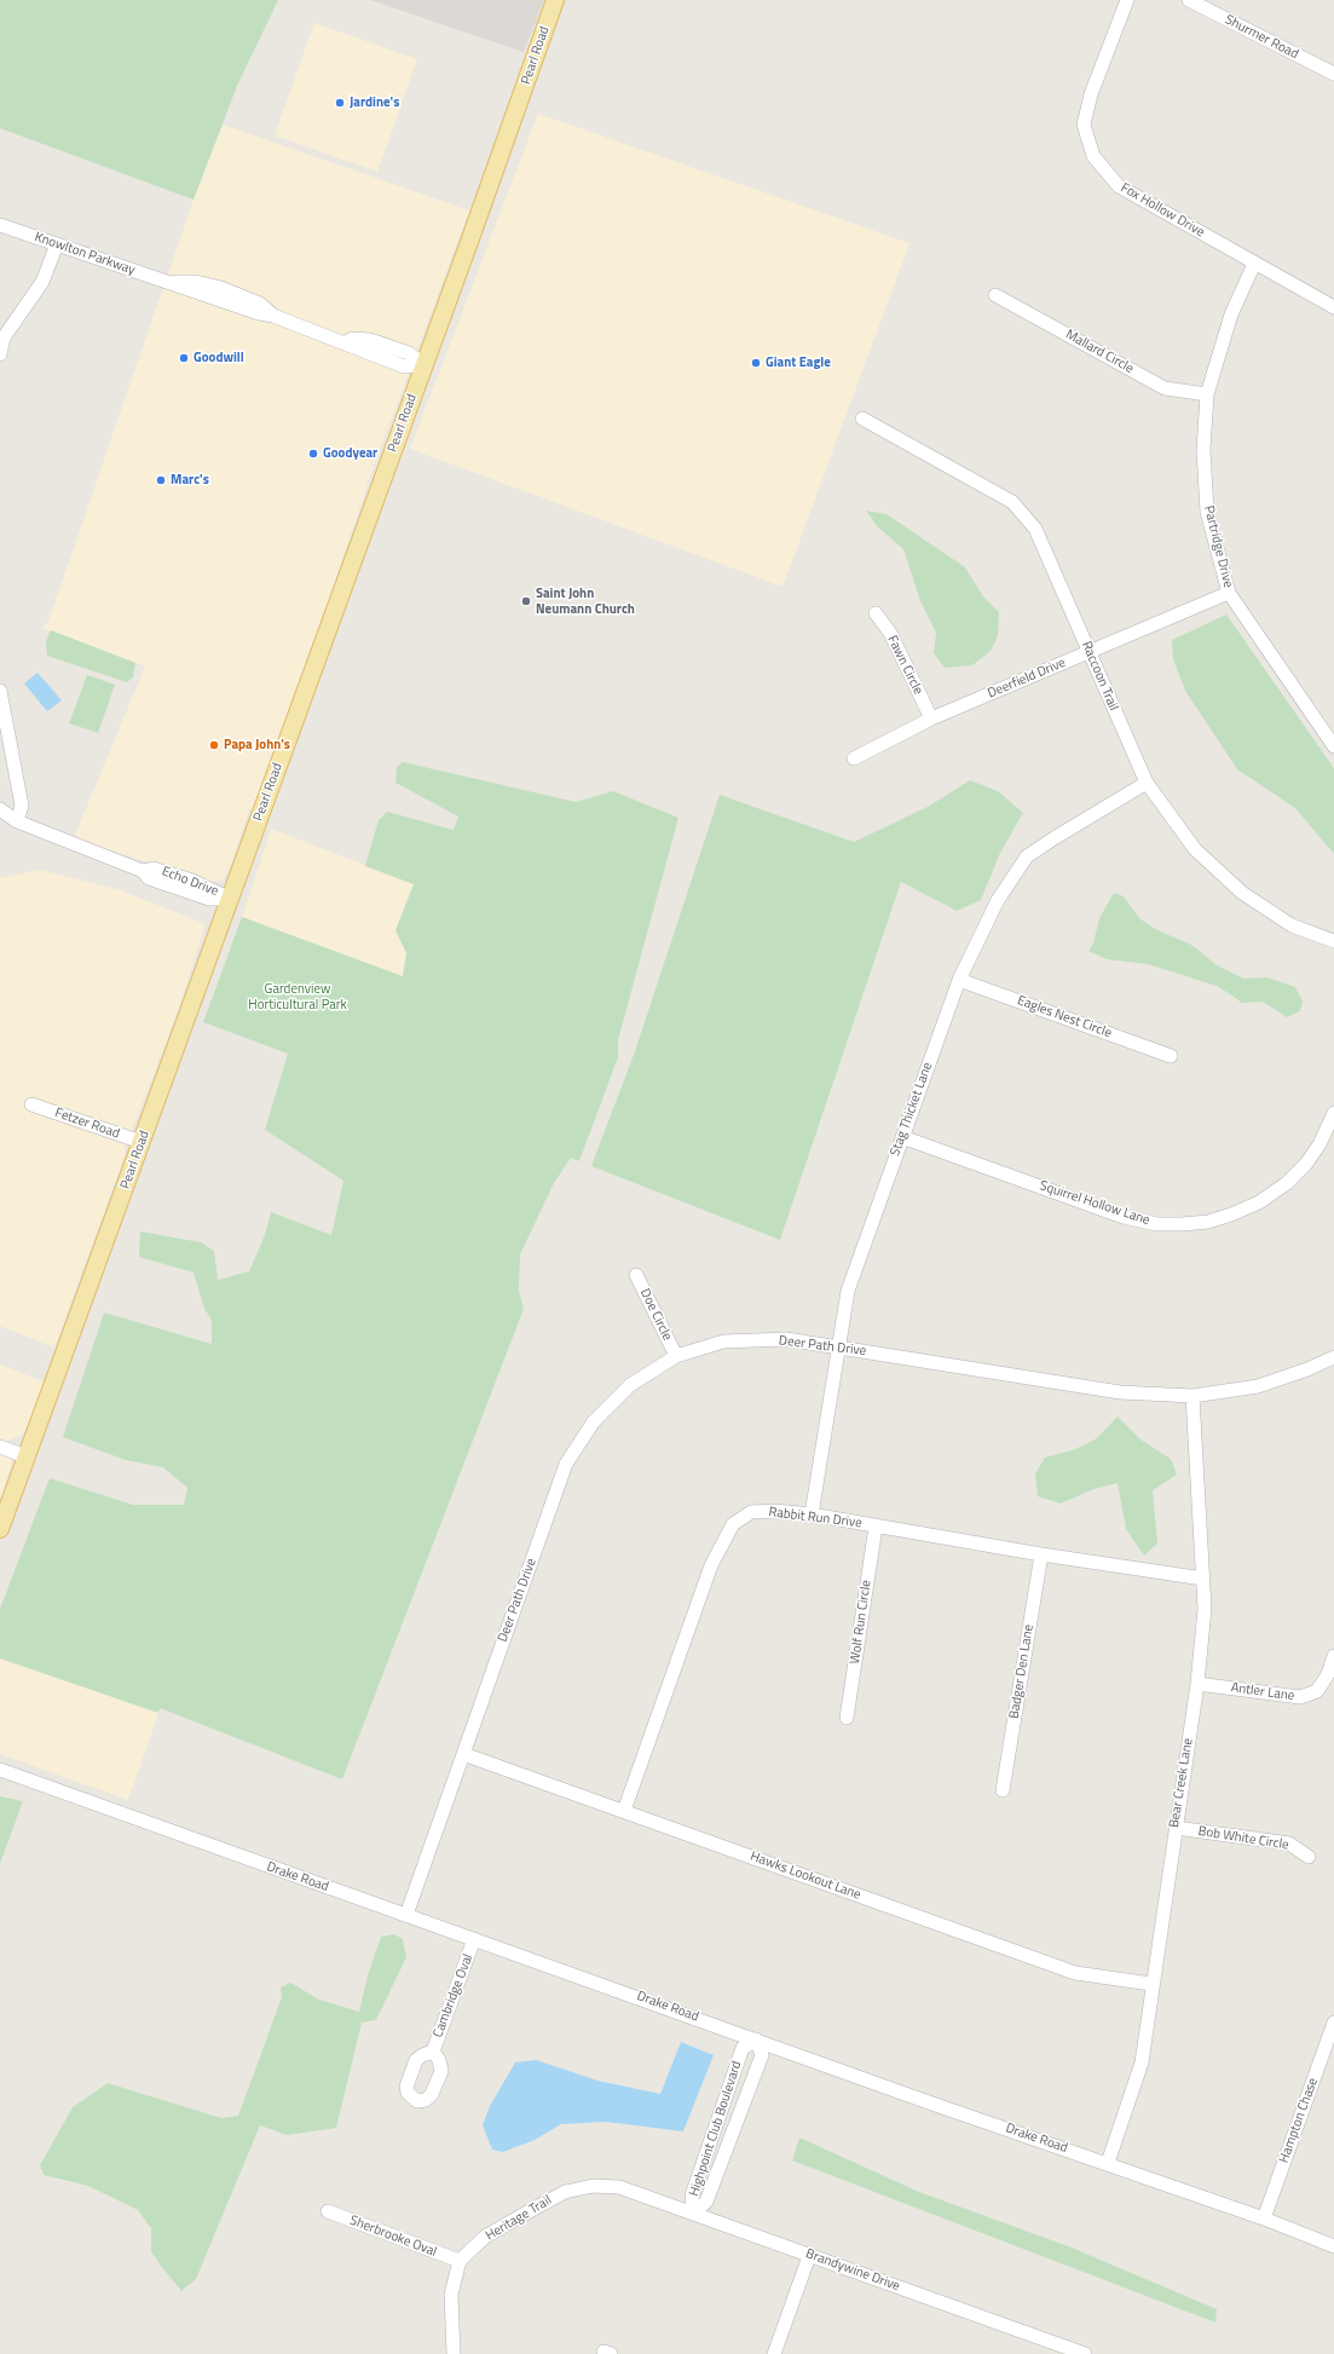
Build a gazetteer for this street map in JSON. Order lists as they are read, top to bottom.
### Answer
{
  "streets": {
    "main road": ["Pearl Road"],
    "street": [
      "Shurmer Road",
      "Fox Hollow Drive",
      "Knowlton Parkway",
      "Mallard Circle",
      "Partridge Drive",
      "Fawn Circle",
      "Raccoon Trail",
      "Deerfield Drive",
      "Echo Drive",
      "Eagles Nest Circle",
      "Stag Thicket Lane",
      "Fetzer Road",
      "Squirrel Hollow Lane",
      "Doe Circle",
      "Deer Path Drive",
      "Rabbit Run Drive",
      "Wolf Run Circle",
      "Badger Den Lane",
      "Antler Lane",
      "Bear Creek Lane",
      "Bob White Circle",
      "Hawks Lookout Lane",
      "Drake Road",
      "Cambridge Oval",
      "Hampton Chase",
      "Highpoint Club Boulevard",
      "Heritage Trail",
      "Sherbrooke Oval",
      "Brandywine Drive"
    ]
  },
  "crossings": [
    ["Pearl Road", "Knowlton Parkway"],
    ["Pearl Road", "Echo Drive"],
    ["Pearl Road", "Fetzer Road"],
    ["Fox Hollow Drive", "Partridge Drive"],
    ["Mallard Circle", "Partridge Drive"],
    ["Partridge Drive", "Deerfield Drive"],
    ["Fawn Circle", "Deerfield Drive"],
    ["Raccoon Trail", "Deerfield Drive"],
    ["Raccoon Trail", "Stag Thicket Lane"],
    ["Eagles Nest Circle", "Stag Thicket Lane"],
    ["Stag Thicket Lane", "Squirrel Hollow Lane"],
    ["Stag Thicket Lane", "Deer Path Drive"],
    ["Stag Thicket Lane", "Rabbit Run Drive"],
    ["Doe Circle", "Deer Path Drive"],
    ["Deer Path Drive", "Bear Creek Lane"],
    ["Deer Path Drive", "Hawks Lookout Lane"],
    ["Deer Path Drive", "Drake Road"],
    ["Rabbit Run Drive", "Wolf Run Circle"],
    ["Rabbit Run Drive", "Badger Den Lane"],
    ["Rabbit Run Drive", "Bear Creek Lane"],
    ["Rabbit Run Drive", "Hawks Lookout Lane"],
    ["Antler Lane", "Bear Creek Lane"],
    ["Bear Creek Lane", "Bob White Circle"],
    ["Bear Creek Lane", "Hawks Lookout Lane"],
    ["Bear Creek Lane", "Drake Road"],
    ["Drake Road", "Cambridge Oval"],
    ["Drake Road", "Hampton Chase"],
    ["Drake Road", "Highpoint Club Boulevard"],
    ["Highpoint Club Boulevard", "Brandywine Drive"],
    ["Heritage Trail", "Sherbrooke Oval"],
    ["Heritage Trail", "Brandywine Drive"]
  ],
  "parks": ["Gardenview Horticultural Park"],
  "places": [
    "Jardine's",
    "Goodwill",
    "Giant Eagle",
    "Goodyear",
    "Marc's",
    "Saint John Neumann Church",
    "Papa John's"
  ]
}
